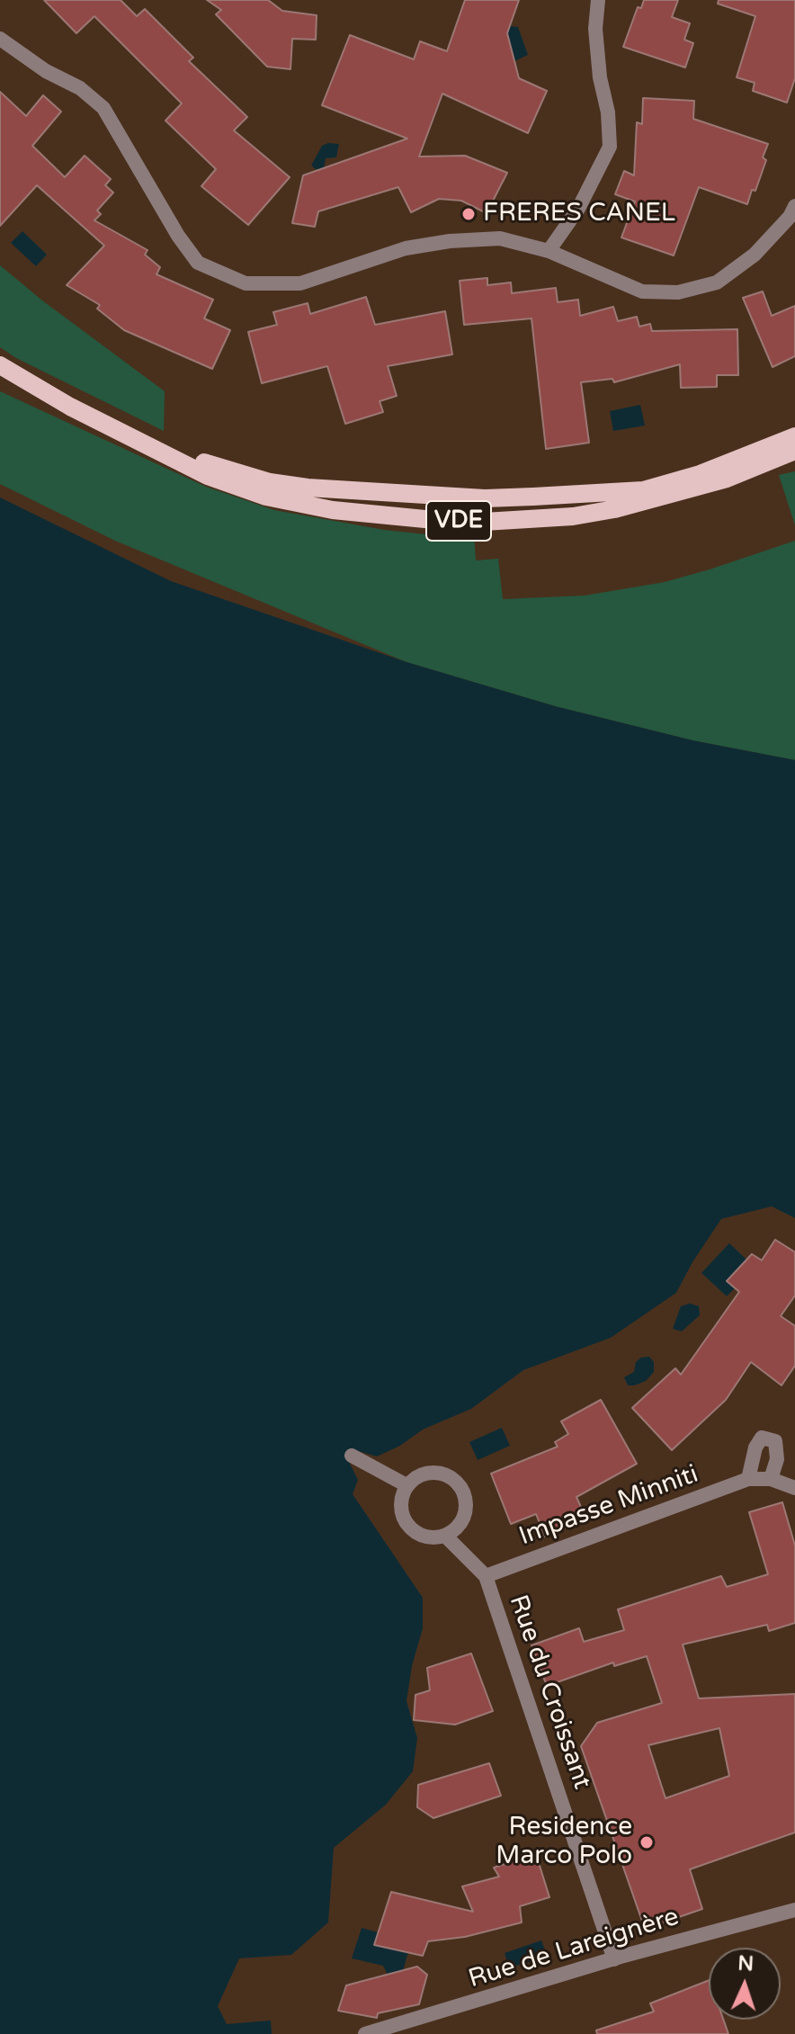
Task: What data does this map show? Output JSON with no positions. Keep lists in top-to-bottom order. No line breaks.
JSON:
{"streets":{"main road":["VDE"],"street":["Impasse Minniti","Rue du Croissant","Rue de Lareignère"]},"crossings":[["Impasse Minniti","Rue du Croissant"],["Rue du Croissant","Rue de Lareignère"]],"places":["FRERES CANEL","Residence Marco Polo"],"north":"top"}
